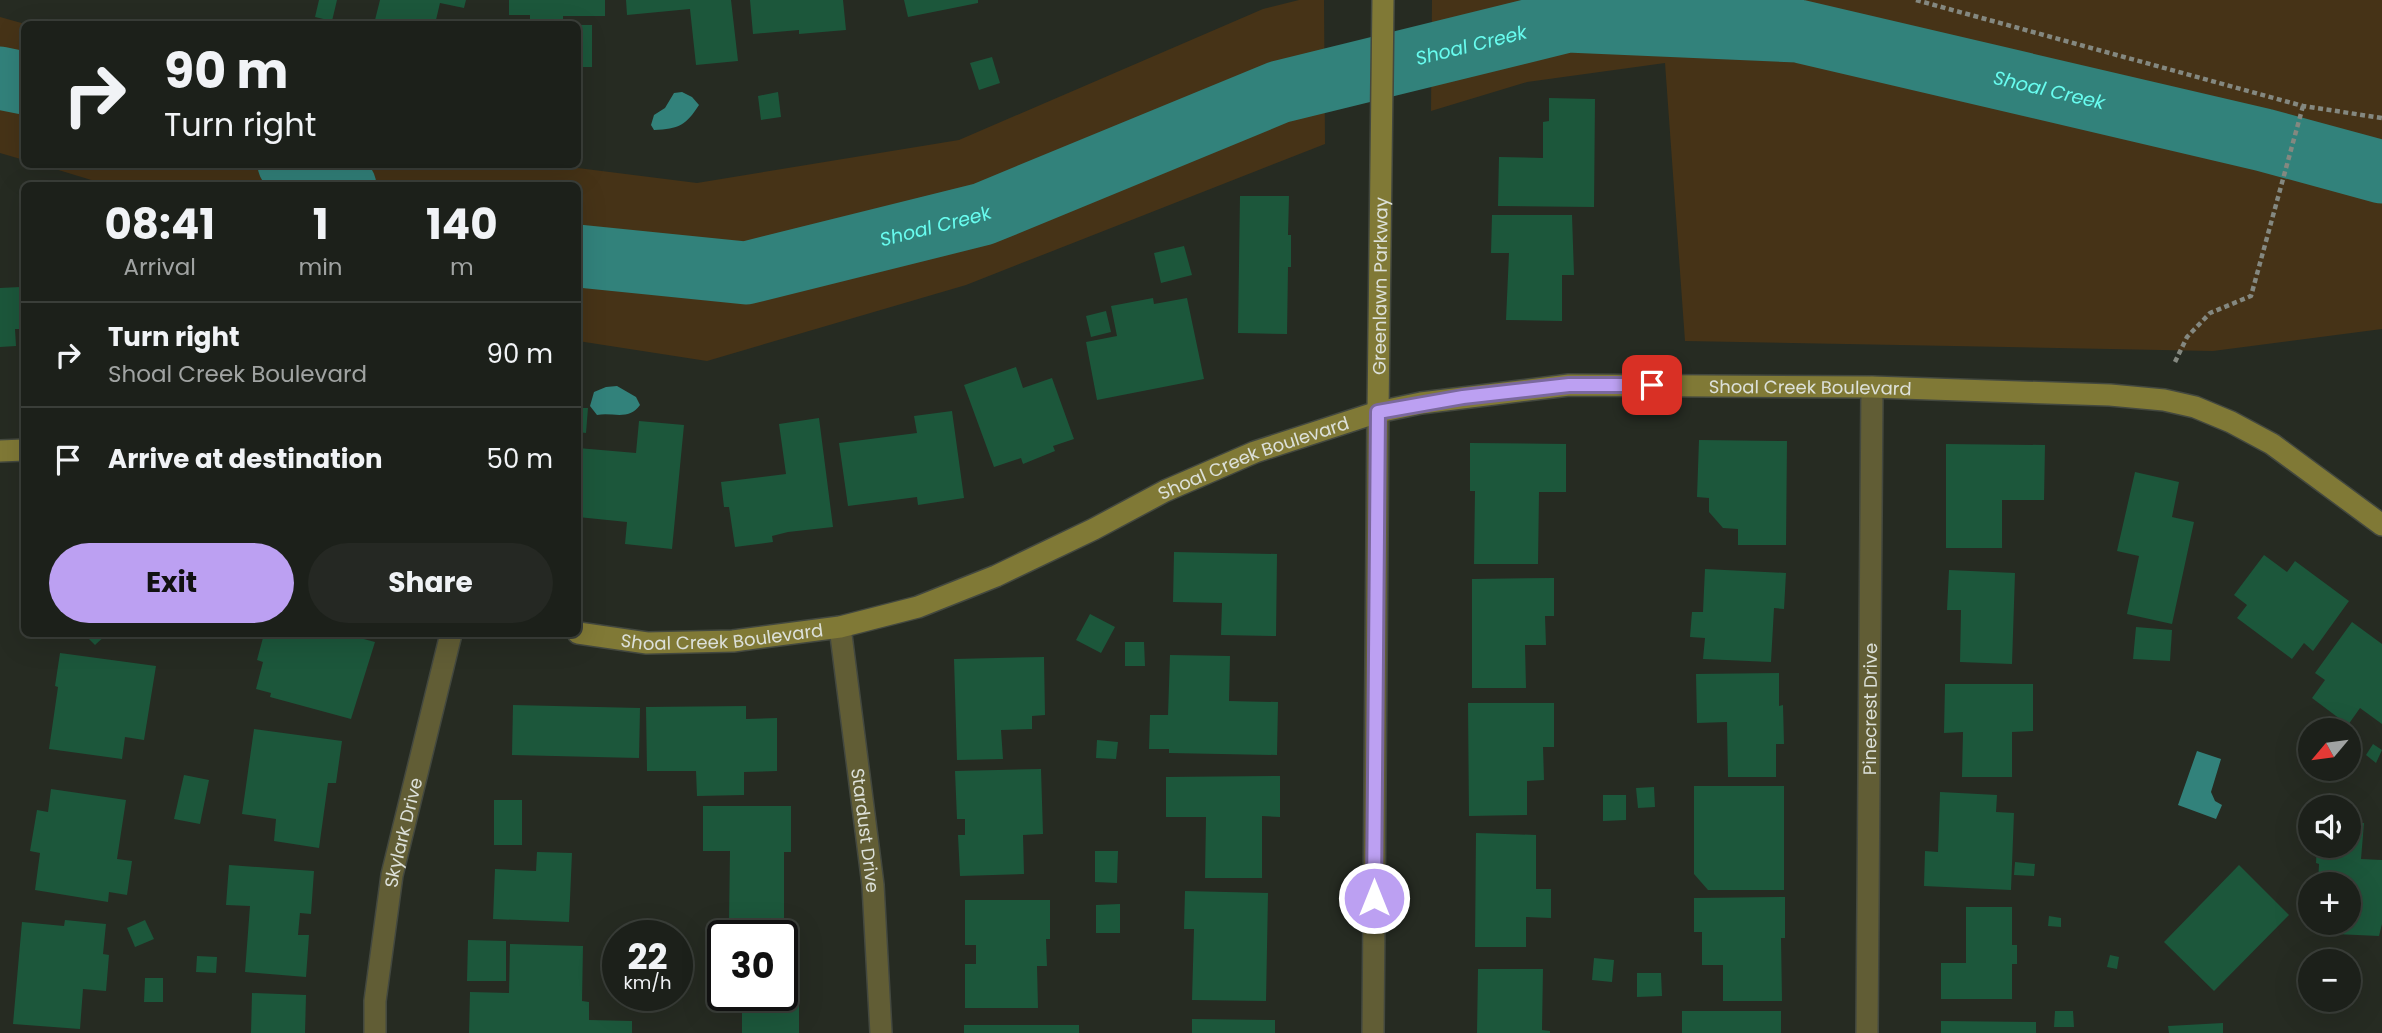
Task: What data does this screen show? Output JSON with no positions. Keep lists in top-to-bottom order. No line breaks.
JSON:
{"streets":{"street":["Greenlawn Parkway","Shoal Creek Boulevard","Pinecrest Drive","Stardust Drive","Skylark Drive"]},"crossings":[["Greenlawn Parkway","Shoal Creek Boulevard"],["Shoal Creek Boulevard","Pinecrest Drive"],["Shoal Creek Boulevard","Stardust Drive"]],"water":["Shoal Creek"],"north":"bottom left","page":{"turn":["90 m","Turn right"],"eta":["08:41","Arrival","1","min","140","m"],"list":[{"name":"Turn right","note":"Shoal Creek Boulevard","value":"90 m"},{"name":"Arrive at destination","value":"50 m"}],"buttons":["Exit","Share"],"map_buttons":["+","−"],"speed":"22 km/h","limit":"30"}}
